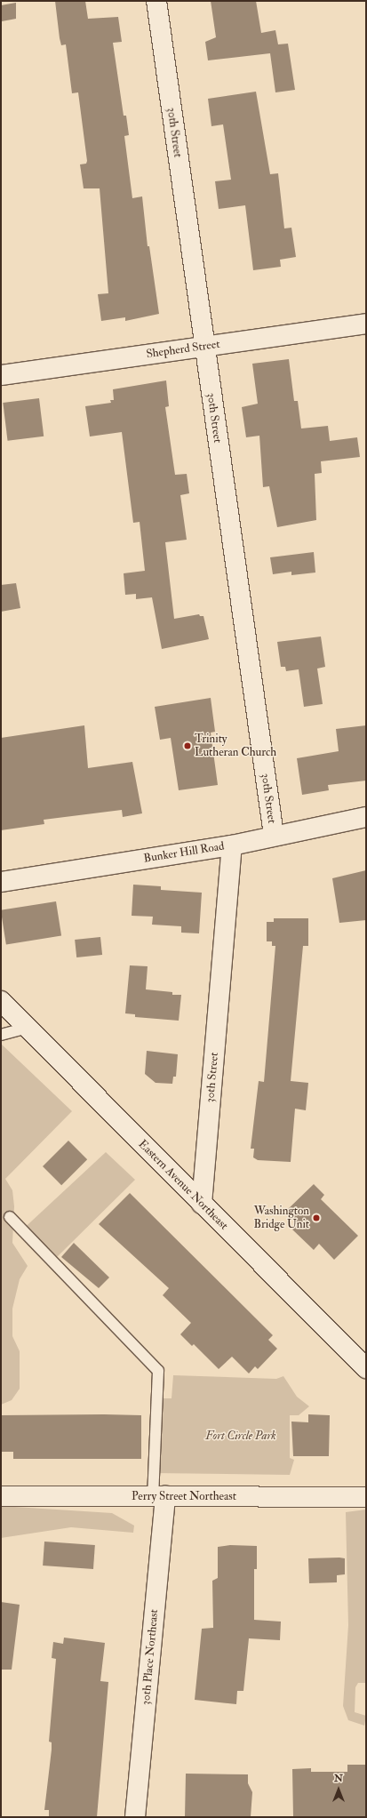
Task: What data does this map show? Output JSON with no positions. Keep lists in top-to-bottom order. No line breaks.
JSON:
{"streets":{"street":["30th Street","Shepherd Street","Bunker Hill Road","Eastern Avenue Northeast","Perry Street Northeast","30th Place Northeast"]},"crossings":[["30th Street","Shepherd Street"],["30th Street","Bunker Hill Road"],["30th Street","Eastern Avenue Northeast"],["Perry Street Northeast","30th Place Northeast"]],"parks":["Fort Circle Park"],"places":["Trinity Lutheran Church","Washington Bridge Unit"],"north":"top"}
